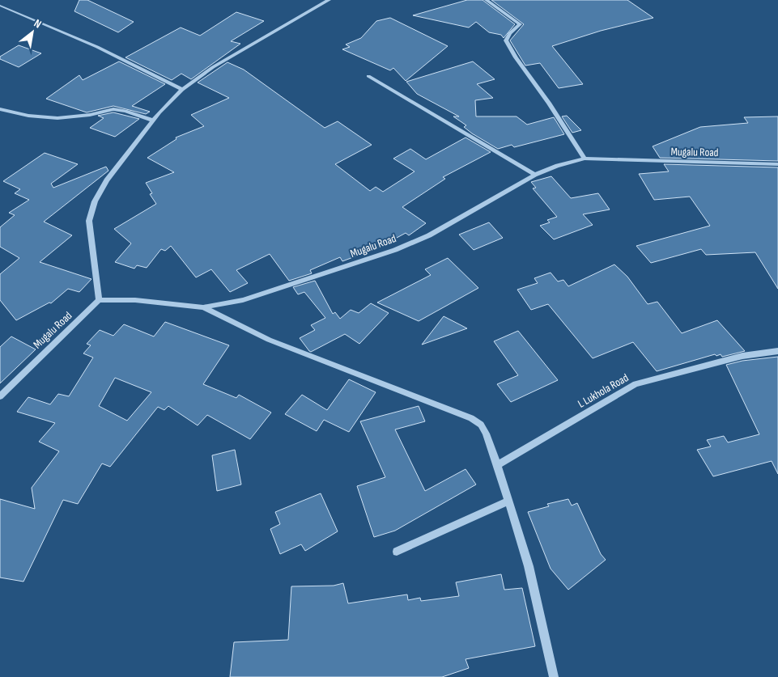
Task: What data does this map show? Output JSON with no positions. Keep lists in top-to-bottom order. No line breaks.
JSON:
{"streets":{"street":["Mugalu Road","L Lukhola Road"]},"north":"top right"}
